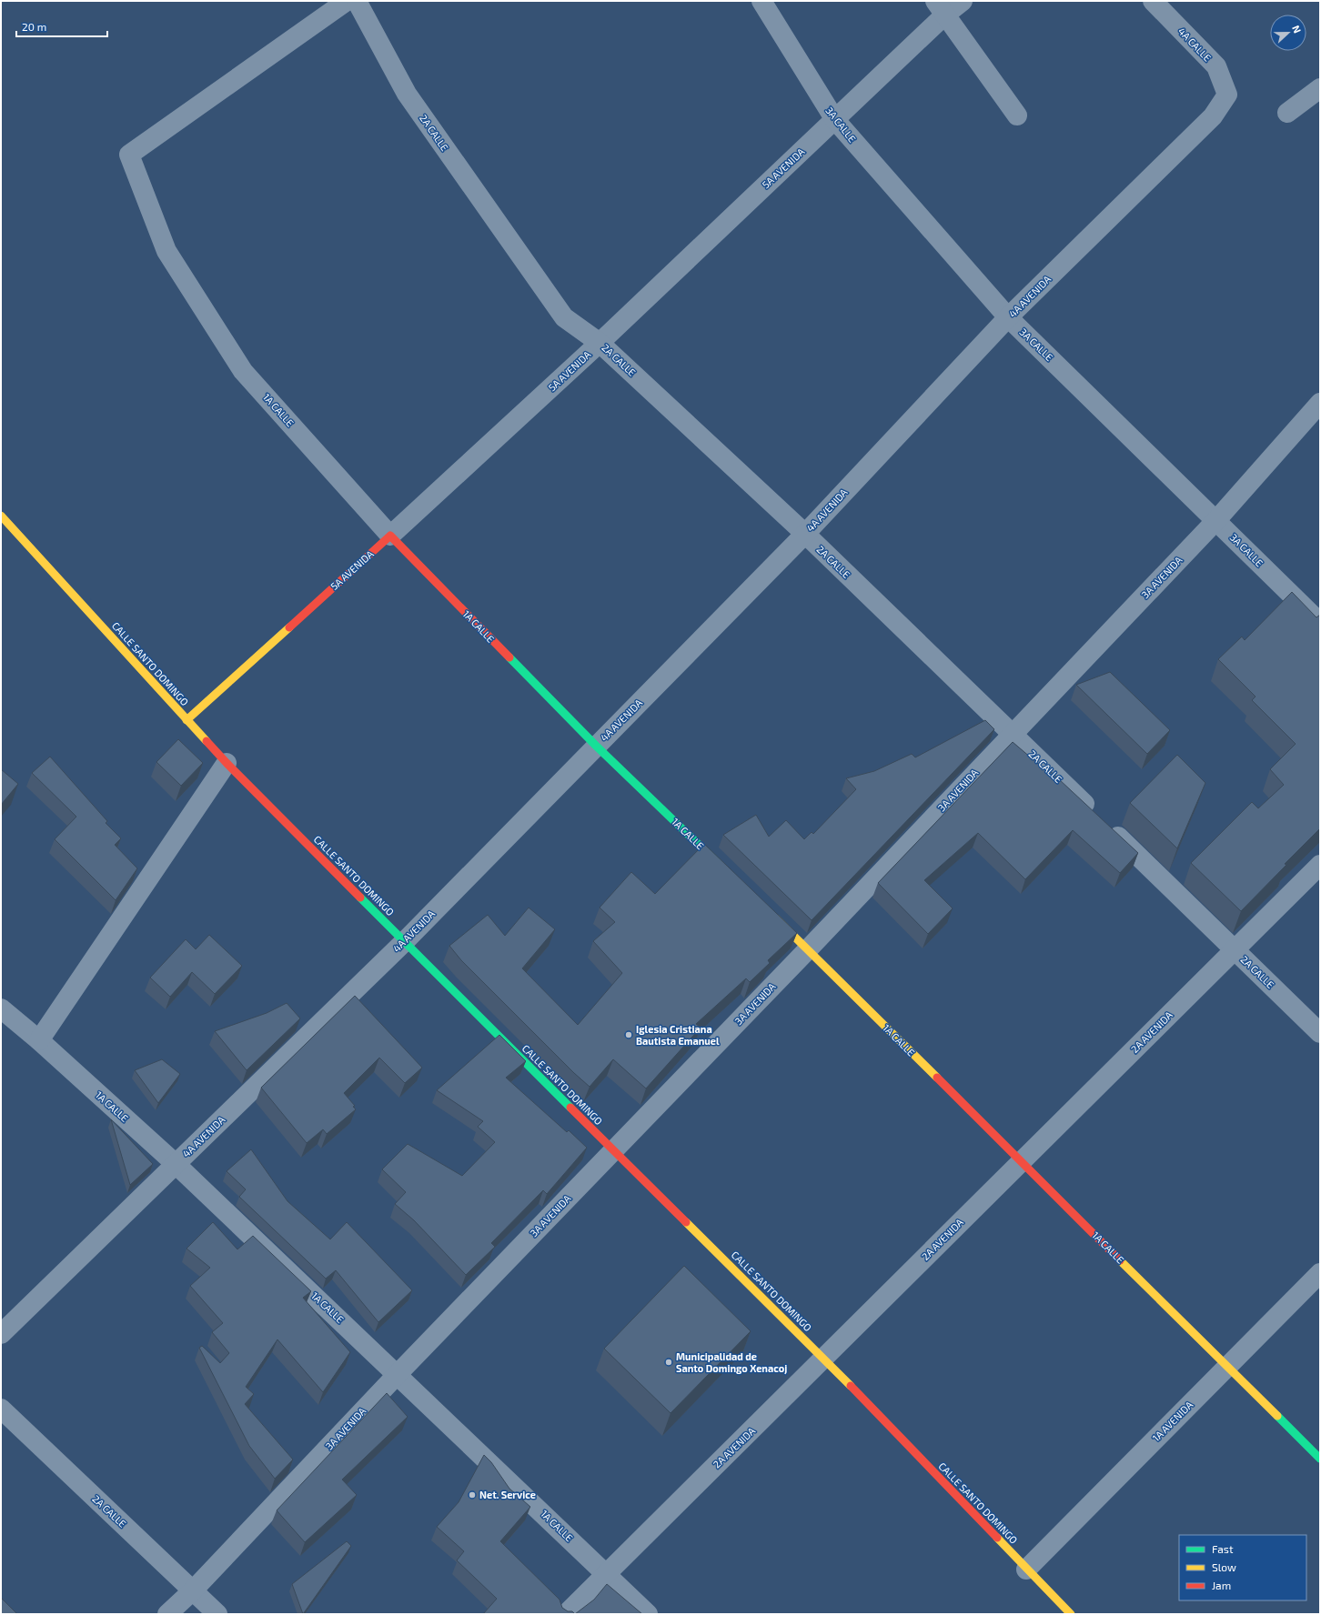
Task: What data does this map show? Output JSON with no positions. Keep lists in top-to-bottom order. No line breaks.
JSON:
{"streets":{"main road":["5A AVENIDA","1A CALLE","CALLE SANTO DOMINGO"],"street":["4A CALLE","3A CALLE","2A CALLE","4A AVENIDA","3A AVENIDA","2A AVENIDA","1A AVENIDA"]},"crossings":[["4A CALLE","4A AVENIDA"],["3A CALLE","5A AVENIDA"],["3A CALLE","4A AVENIDA"],["3A CALLE","3A AVENIDA"],["2A CALLE","5A AVENIDA"],["2A CALLE","4A AVENIDA"],["2A CALLE","3A AVENIDA"],["2A CALLE","2A AVENIDA"],["5A AVENIDA","1A CALLE"],["5A AVENIDA","CALLE SANTO DOMINGO"],["4A AVENIDA","1A CALLE"],["4A AVENIDA","CALLE SANTO DOMINGO"],["1A CALLE","3A AVENIDA"],["1A CALLE","2A AVENIDA"],["1A CALLE","1A AVENIDA"],["3A AVENIDA","CALLE SANTO DOMINGO"],["CALLE SANTO DOMINGO","2A AVENIDA"],["CALLE SANTO DOMINGO","1A AVENIDA"]],"places":["Iglesia Cristiana Bautista Emanuel","Municipalidad de Santo Domingo Xenacoj","Net. Service"],"legend":["Fast","Slow","Jam"],"scale_bar":"20 m","north":"right"}
